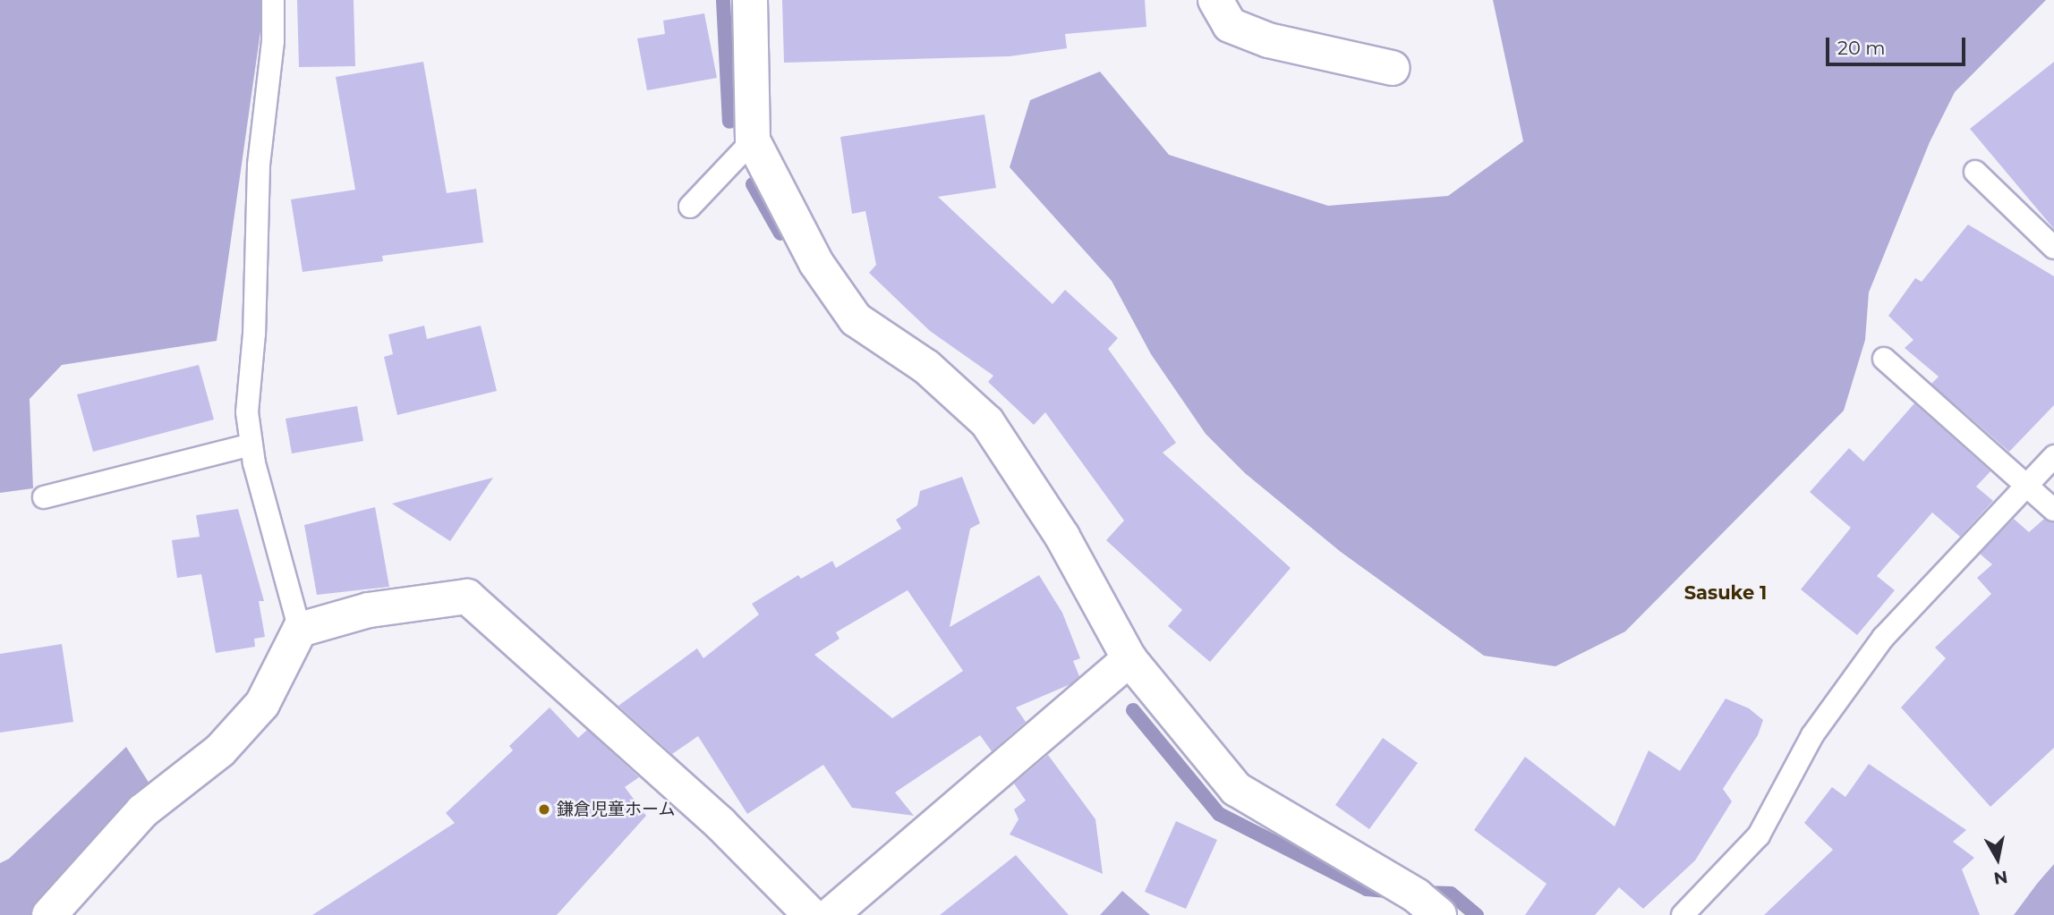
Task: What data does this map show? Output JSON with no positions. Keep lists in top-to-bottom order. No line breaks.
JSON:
{"districts":["Sasuke 1"],"places":["鎌倉児童ホーム"],"scale_bar":"20 m","north":"bottom"}
